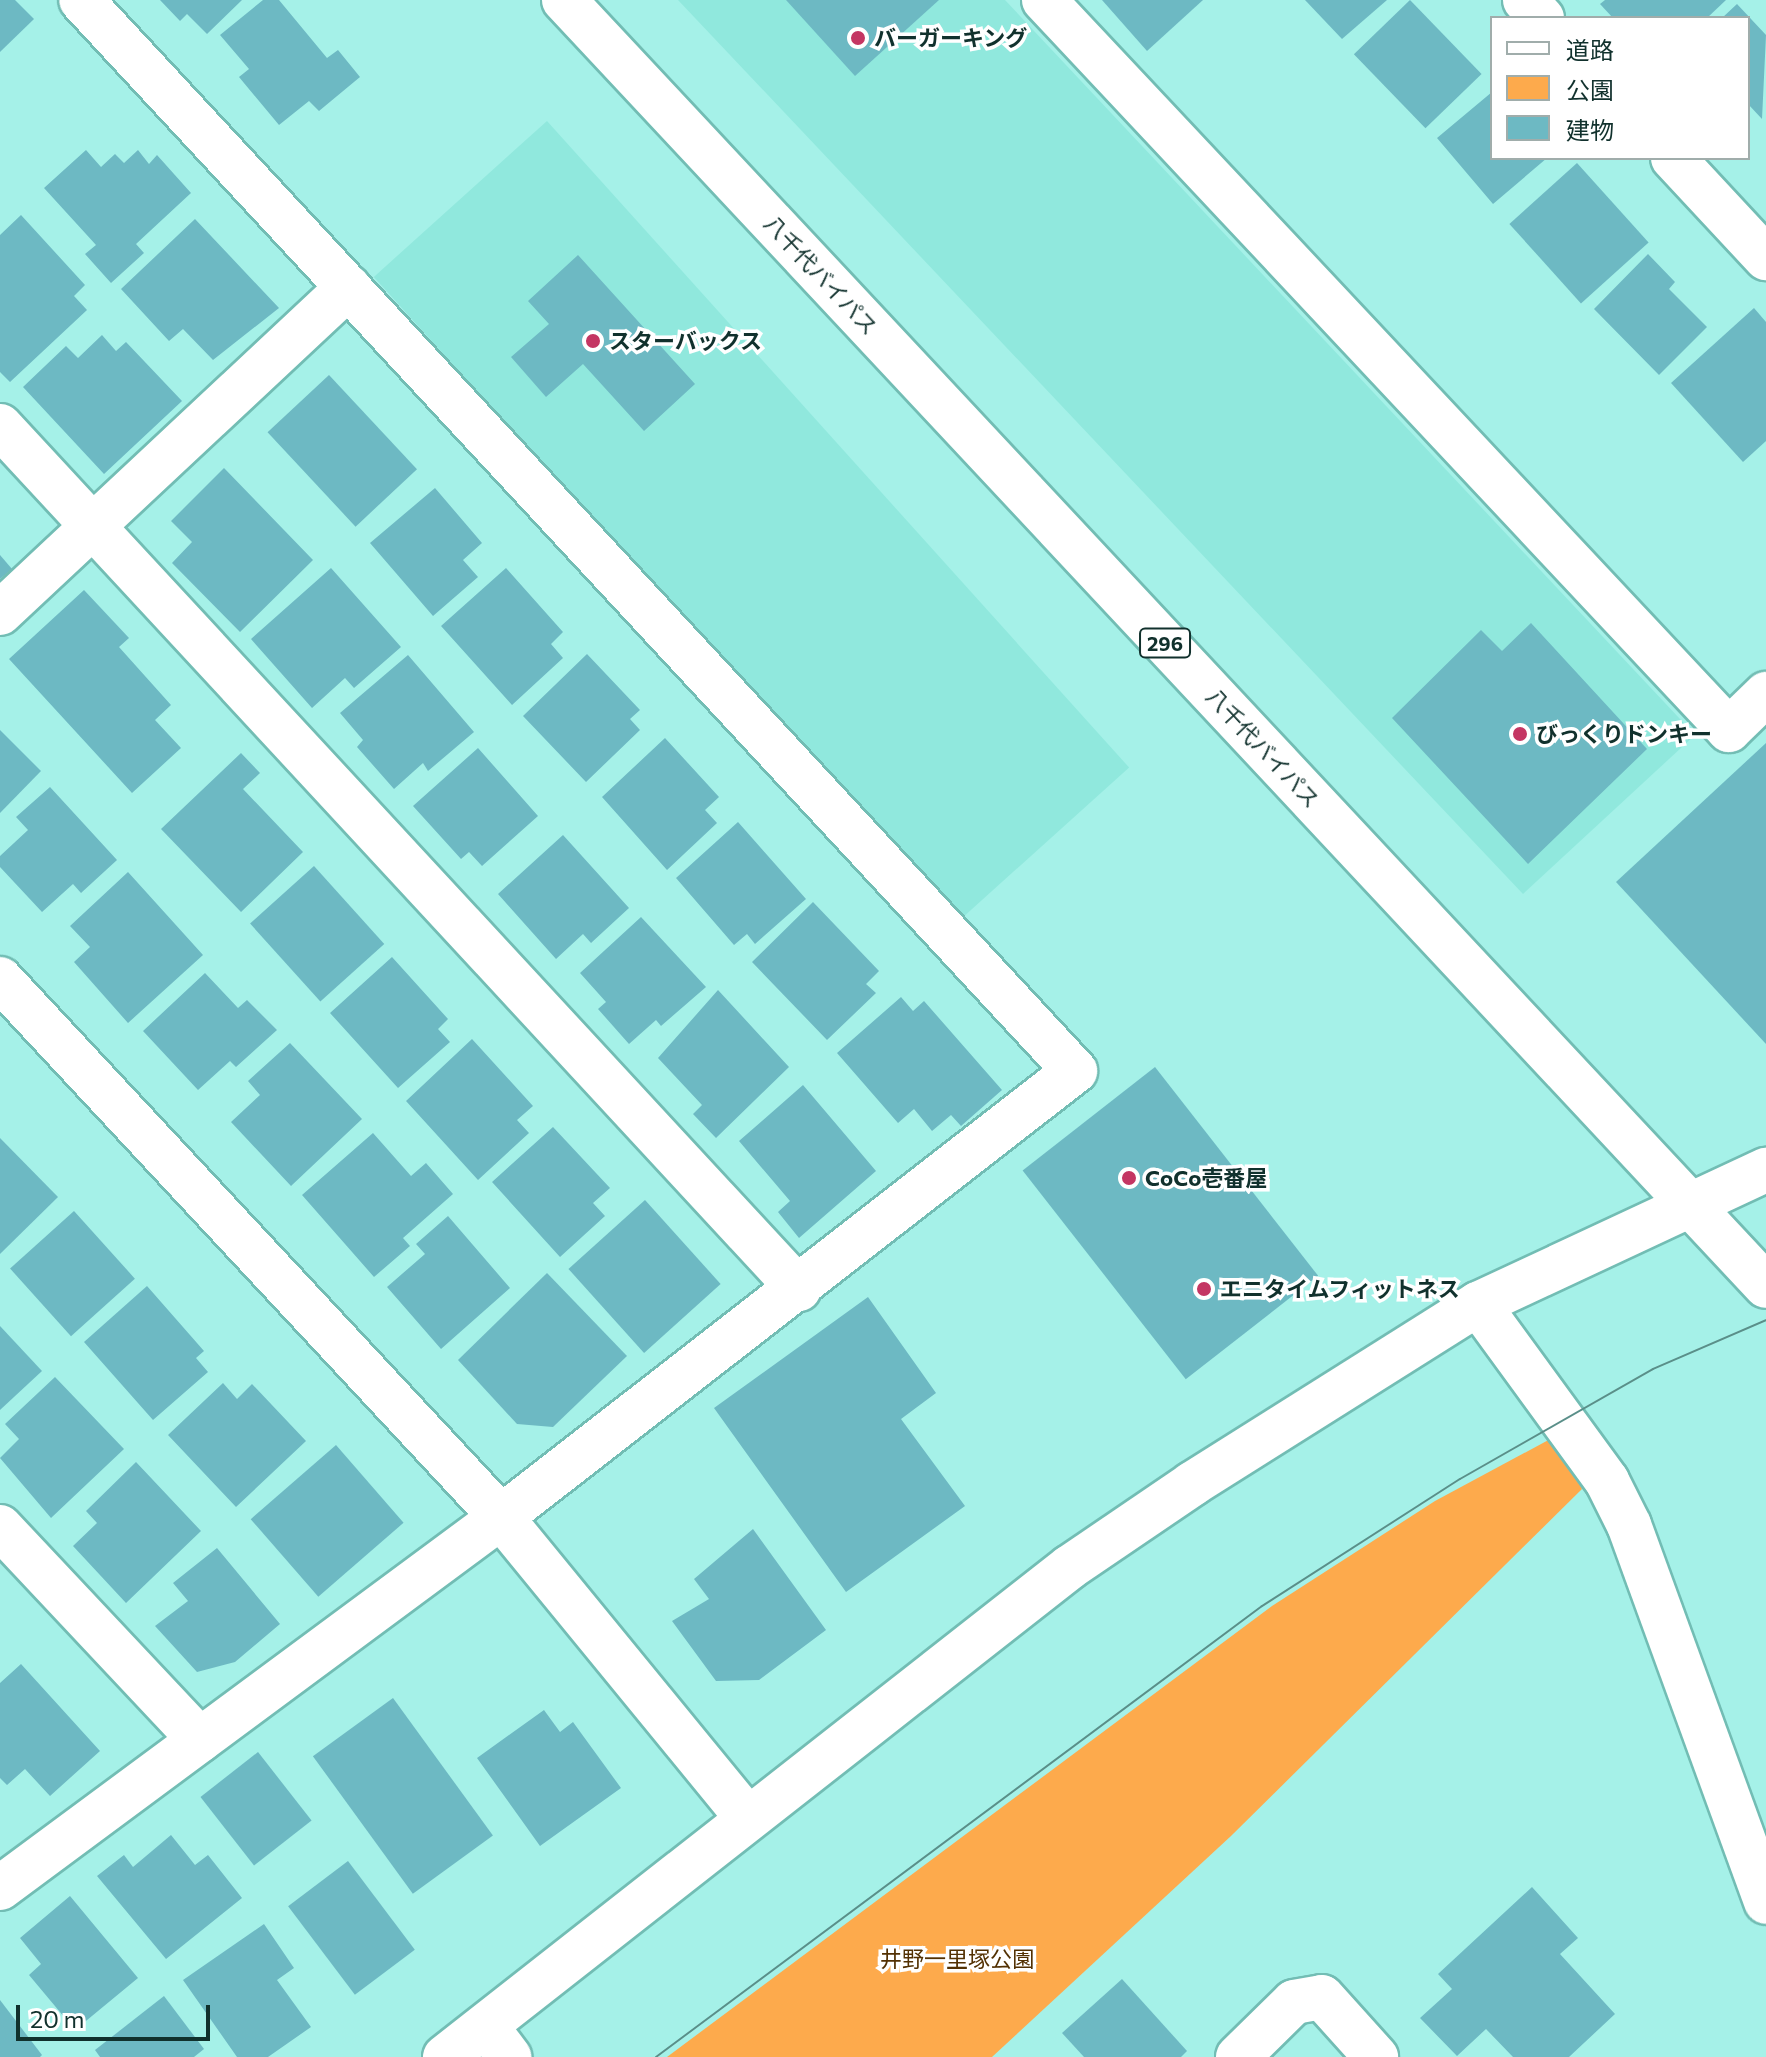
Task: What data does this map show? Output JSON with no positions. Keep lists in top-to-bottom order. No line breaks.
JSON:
{"streets":{"main road":["八千代バイパス","296"]},"parks":["井野一里塚公園"],"places":["バーガーキング","スターバックス","びっくりドンキー","CoCo壱番屋","エニタイムフィットネス"],"legend":["道路","公園","建物"],"scale_bar":"20 m"}
